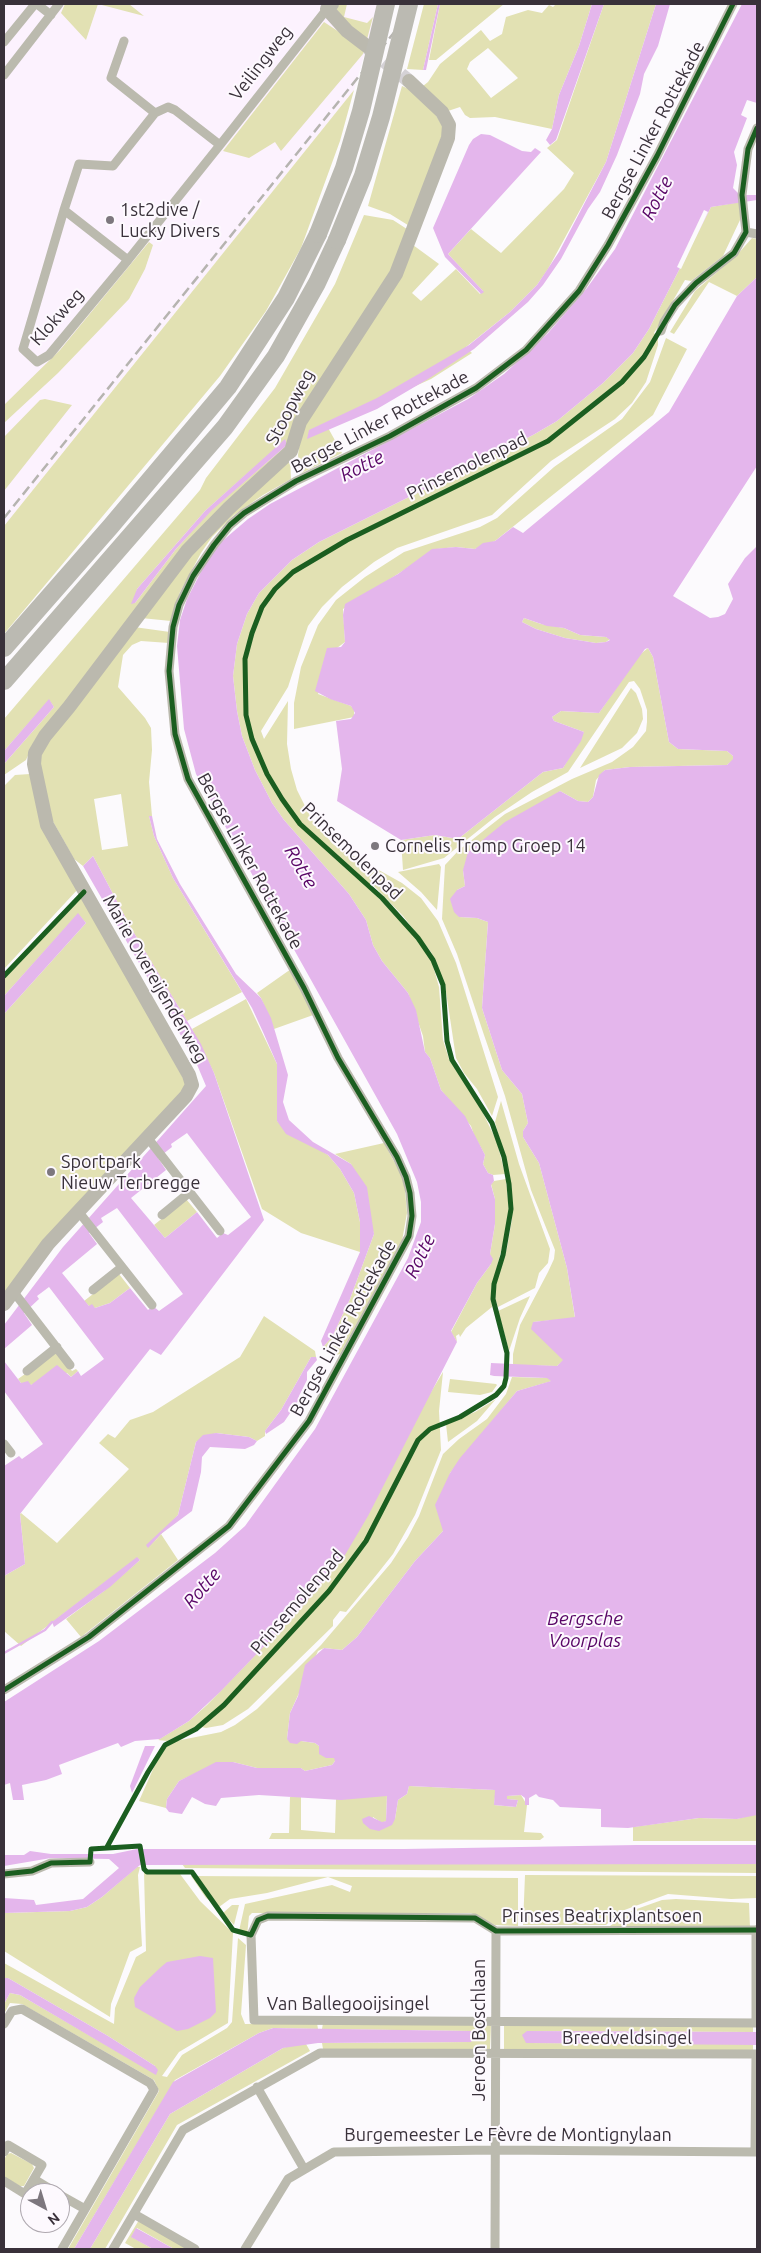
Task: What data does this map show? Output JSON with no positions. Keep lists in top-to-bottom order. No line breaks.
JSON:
{"streets":{"street":["Veilingweg","Bergse Linker Rottekade","Klokweg","Stoopweg","Marie Overeijenderweg","Prinses Beatrixplantsoen","Van Ballegooijsingel","Jeroen Boschlaan","Breedveldsingel","Burgemeester Le Fèvre de Montignylaan"],"cycle path":["Prinsemolenpad"]},"crossings":[["Veilingweg","Klokweg"],["Stoopweg","Marie Overeijenderweg"],["Prinses Beatrixplantsoen","Van Ballegooijsingel"],["Prinses Beatrixplantsoen","Jeroen Boschlaan"],["Van Ballegooijsingel","Jeroen Boschlaan"],["Van Ballegooijsingel","Breedveldsingel"],["Jeroen Boschlaan","Breedveldsingel"],["Jeroen Boschlaan","Burgemeester Le Fèvre de Montignylaan"]],"water":["Rotte","Bergsche Voorplas"],"places":["1st2dive / Lucky Divers","Cornelis Tromp Groep 14","Sportpark Nieuw Terbregge"],"north":"bottom right"}
